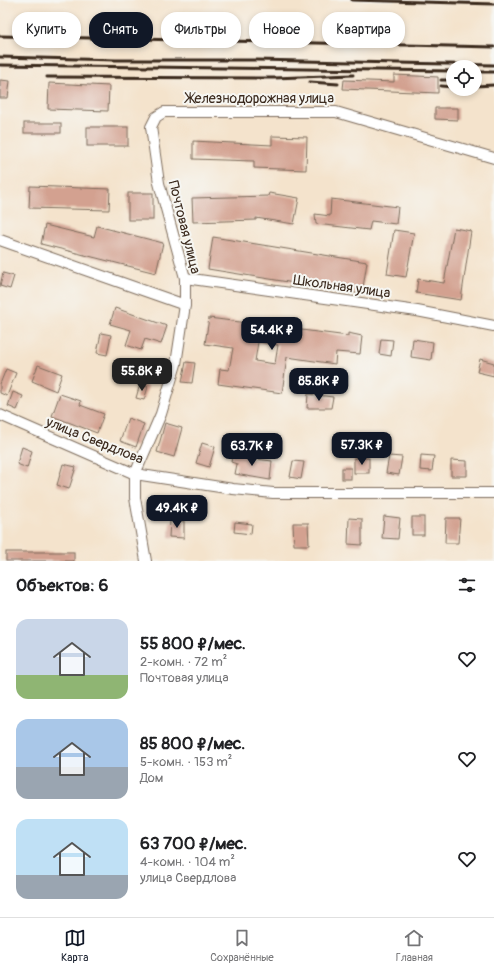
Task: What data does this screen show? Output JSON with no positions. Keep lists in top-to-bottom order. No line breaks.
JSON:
{"streets":{"street":["Железнодорожная улица","Почтовая улица","Школьная улица","улица Свердлова"]},"crossings":[["Железнодорожная улица","Почтовая улица"],["Почтовая улица","Школьная улица"],["Почтовая улица","улица Свердлова"]],"page":{"chip":["Купить","Снять","Фильтры","Новое","Квартира"],"price":["54.4K ₽","55.8K ₽","85.8K ₽","57.3K ₽","63.7K ₽","49.4K ₽"],"heading":"Объектов: 6","list":[{"name":"55 800 ₽/мес.","note":"2-комн. · 72 m² · Почтовая улица"},{"name":"85 800 ₽/мес.","note":"5-комн. · 153 m² · Дом"},{"name":"63 700 ₽/мес.","note":"4-комн. · 104 m² · улица Свердлова"}],"tabs":["Карта","Сохранённые","Главная"]}}
